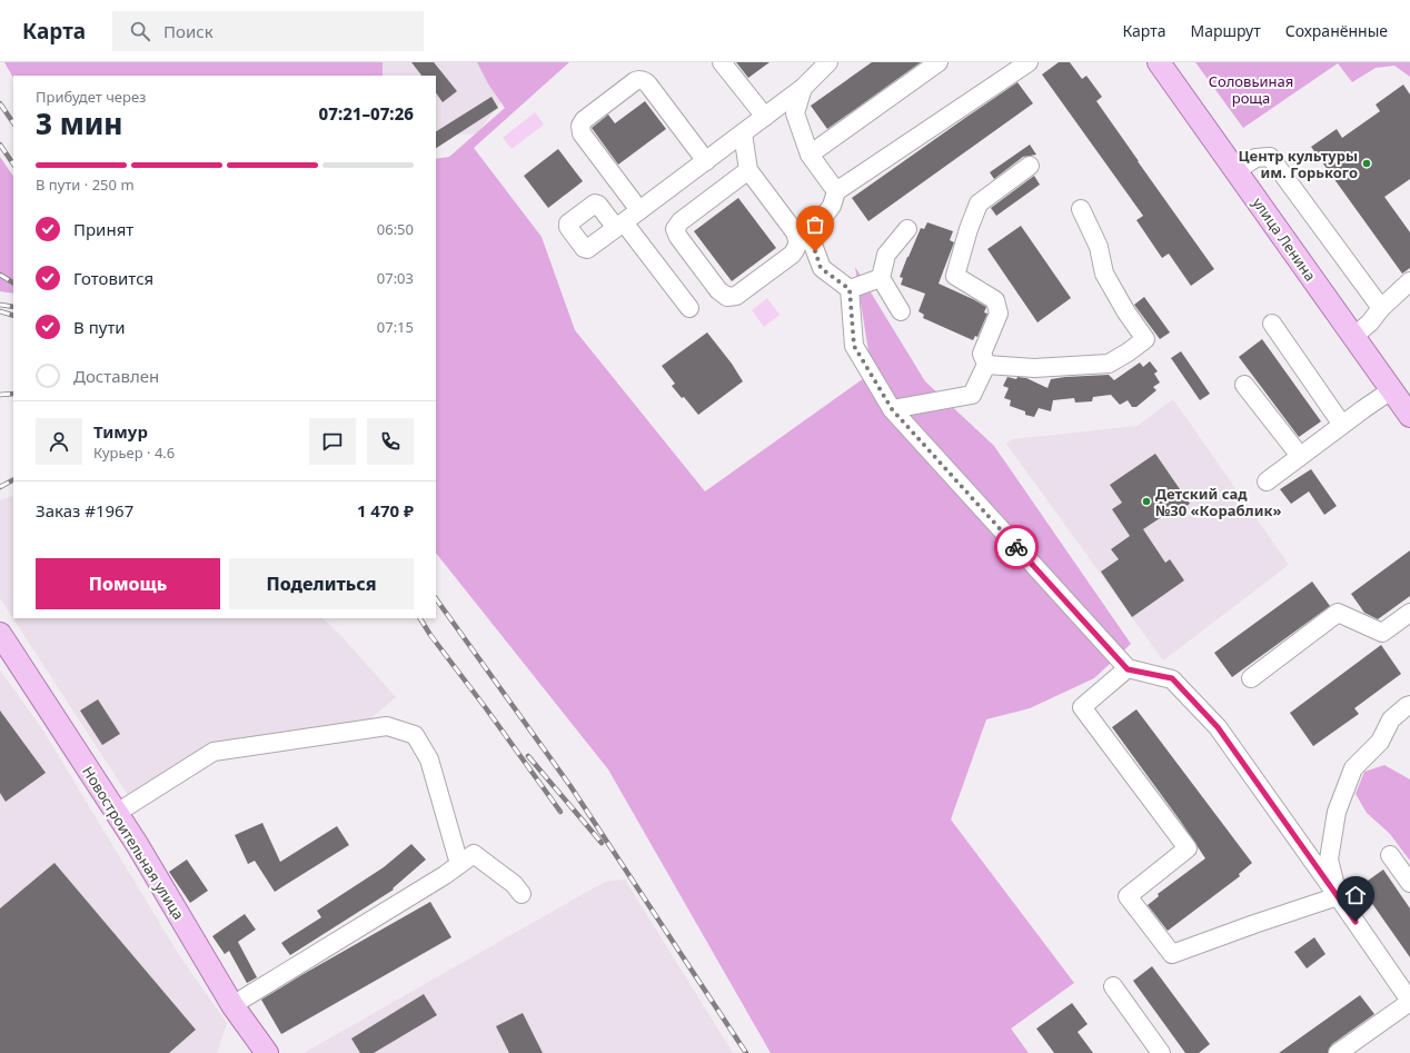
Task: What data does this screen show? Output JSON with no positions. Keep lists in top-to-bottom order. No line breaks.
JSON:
{"streets":{"main road":["улица Ленина","Новостроительная улица"]},"parks":["Соловьиная роща"],"places":["Центр культуры им. Горького","Детский сад №30 «Кораблик»"],"page":{"header":"Карта","search":"Поиск","nav":["Карта","Маршрут","Сохранённые"],"heading":["3 мин","Прибудет через","07:21–07:26"],"panel":["Тимур","Курьер · 4.6","Заказ #1967","1 470 ₽"],"bar":"В пути · 250 m","list":[["Принят","06:50"],["Готовится","07:03"],["В пути","07:15"],"Доставлен"],"buttons":["Помощь","Поделиться"]}}
